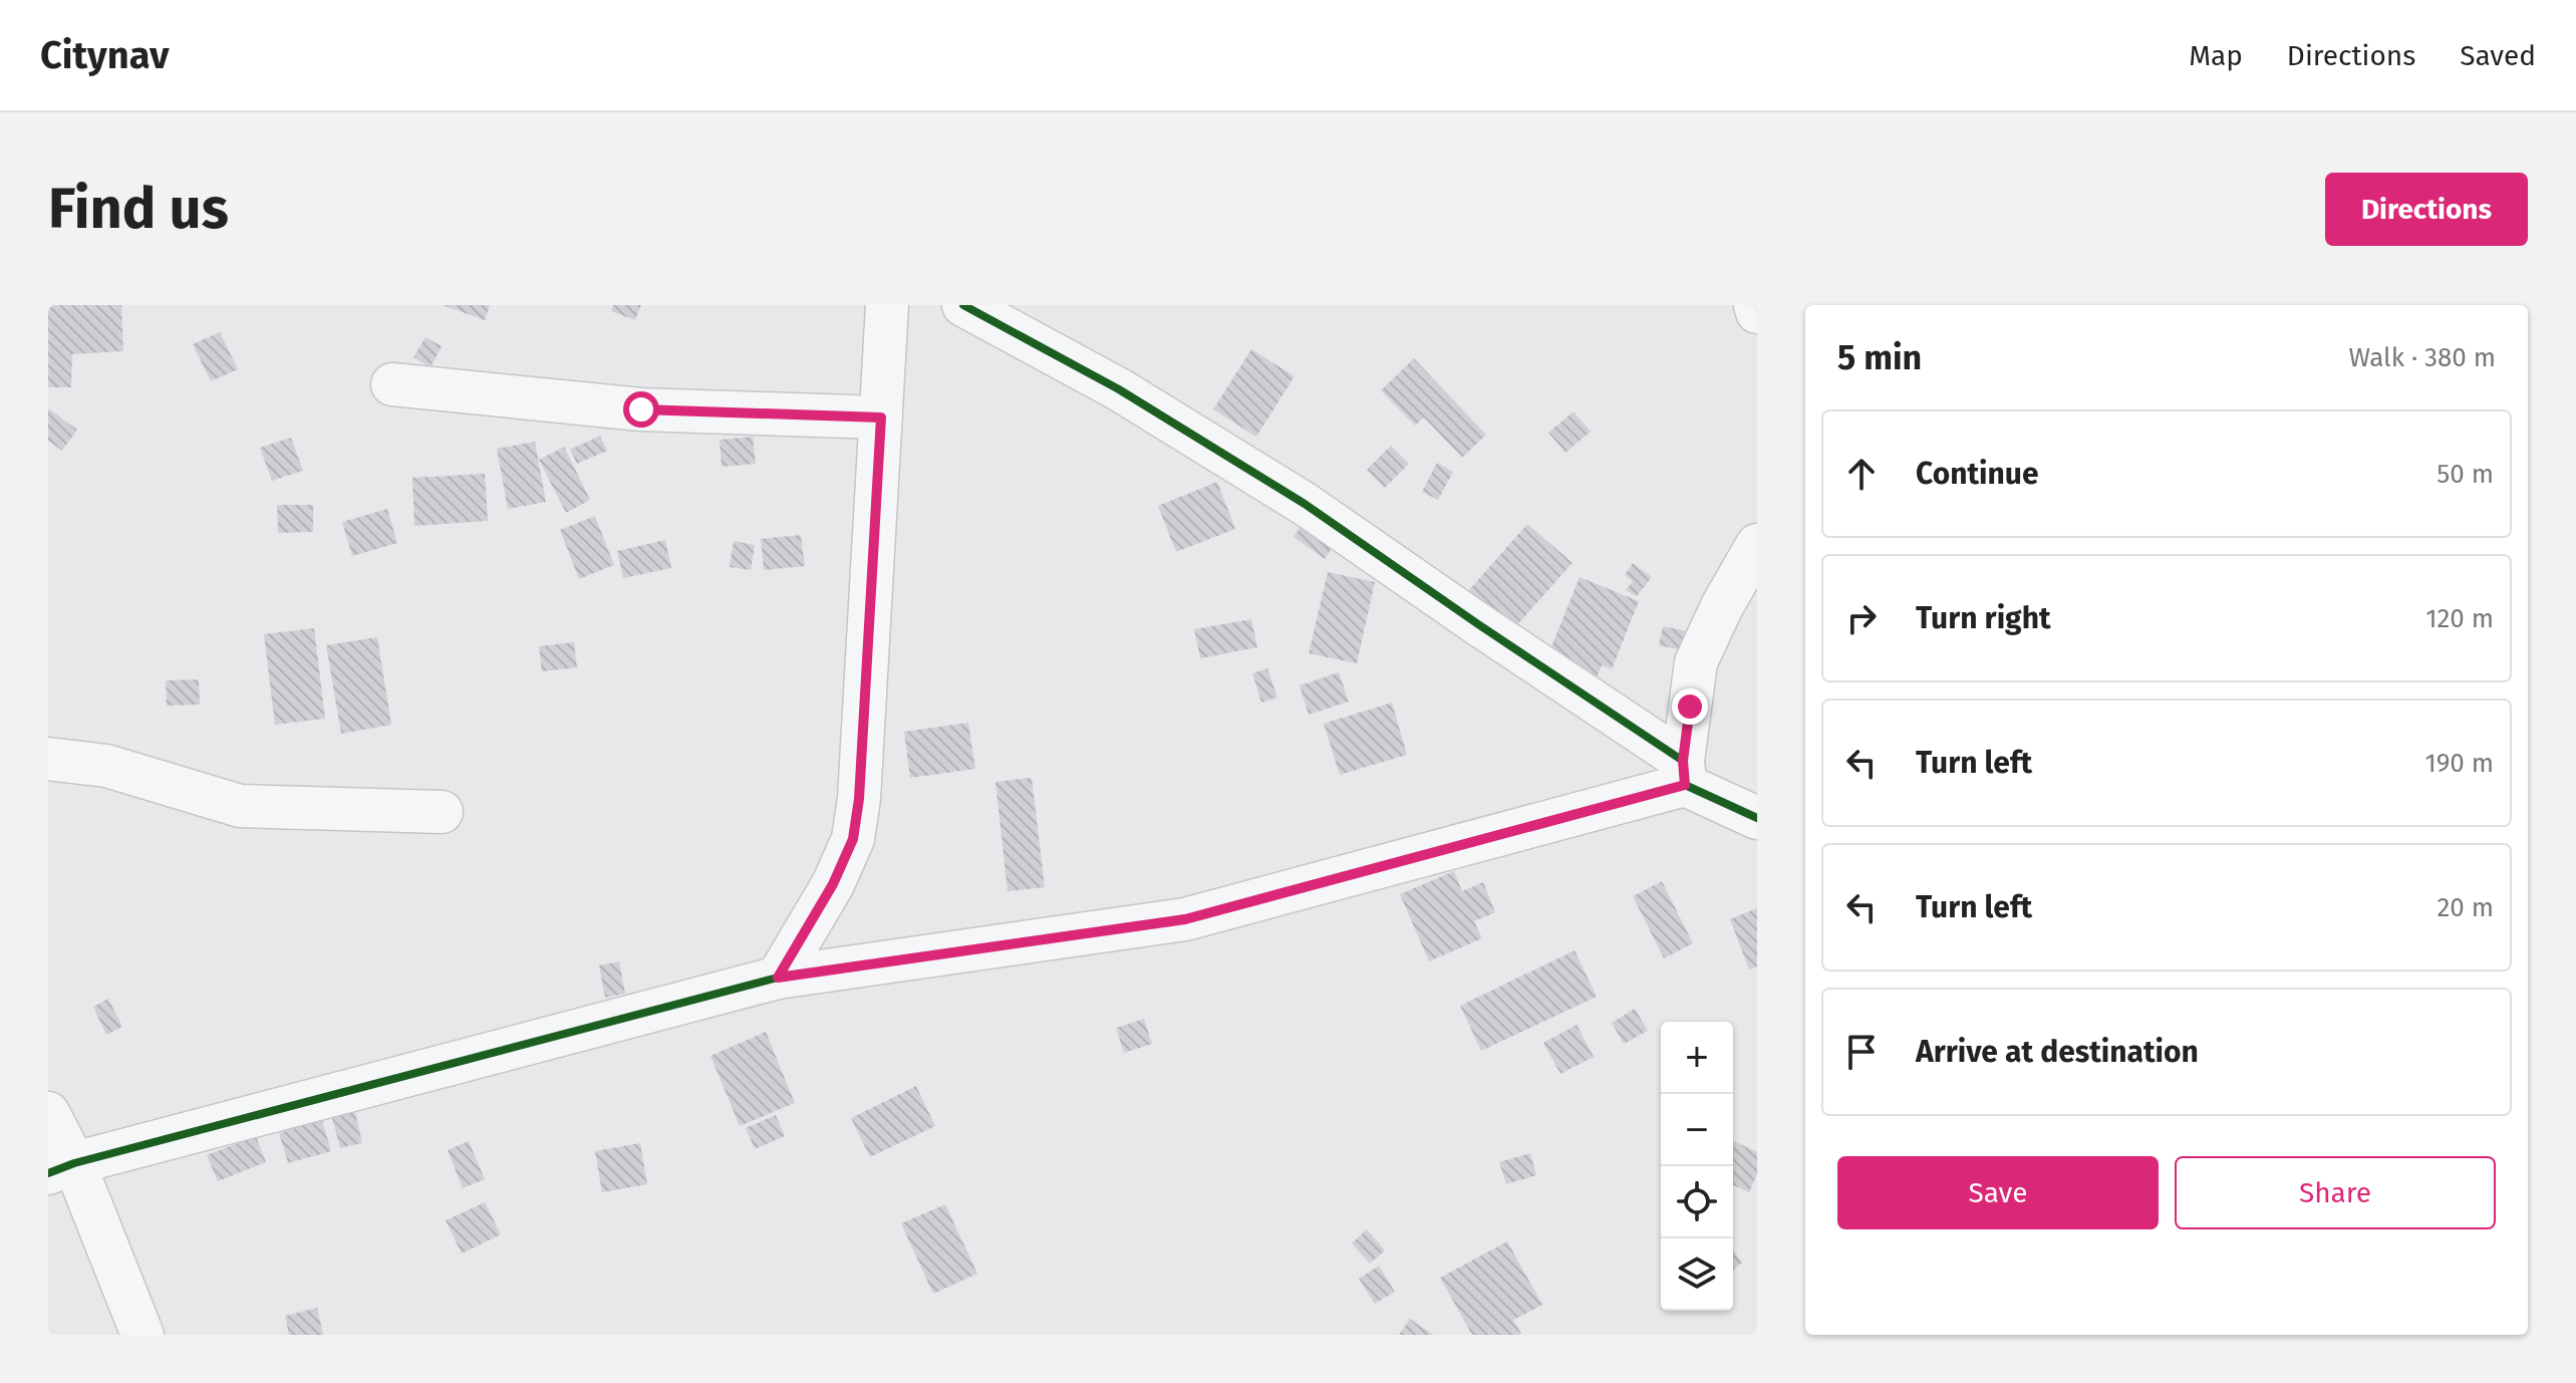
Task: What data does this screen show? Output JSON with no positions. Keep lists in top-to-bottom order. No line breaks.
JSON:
{"page":{"header":"Citynav","nav":["Map","Directions","Saved"],"buttons":["Directions",["Save","Share"]],"title":"Find us","heading":["5 min","Walk · 380 m"],"list":[["Continue","50 m"],["Turn right","120 m"],["Turn left","190 m"],["Turn left","20 m"],"Arrive at destination"],"map_buttons":["+","−"]}}
